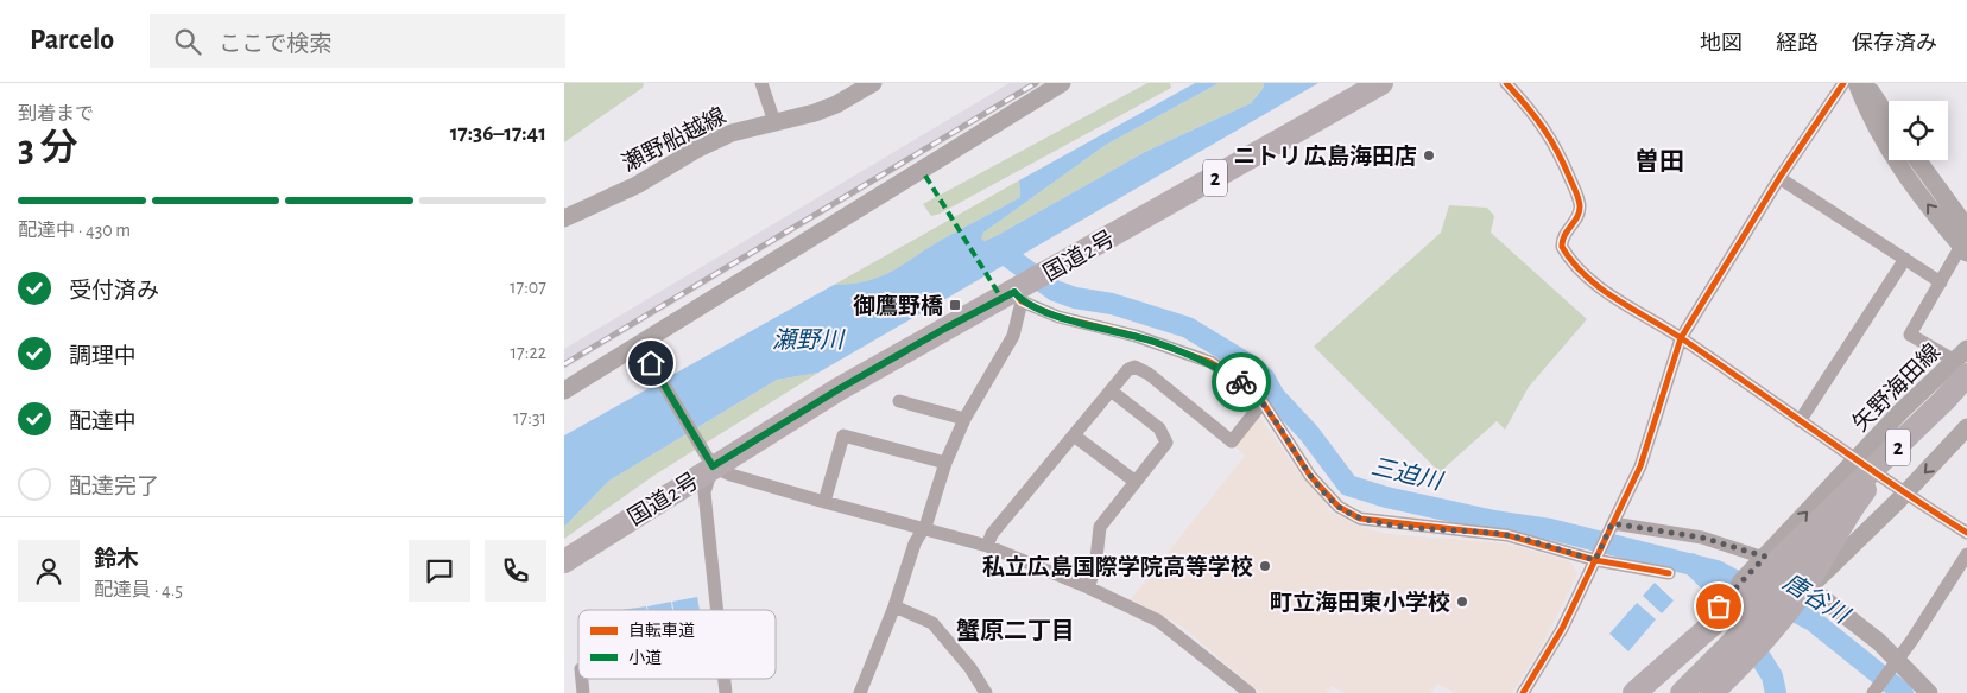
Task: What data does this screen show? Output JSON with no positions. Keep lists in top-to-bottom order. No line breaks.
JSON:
{"streets":{"highway":["2","国道2号"],"main road":["瀬野船越線","矢野海田線"]},"crossings":[["2","矢野海田線"]],"districts":["曽田","蟹原二丁目"],"water":["瀬野川","三迫川","唐谷川"],"places":{"other":["ニトリ 広島海田店","私立広島国際学院高等学校","町立海田東小学校"],"transit":["御鷹野橋"]},"legend":["自転車道","小道"],"page":{"header":"Parcelo","search":"ここで検索","nav":["地図","経路","保存済み"],"heading":["3 分","到着まで","17:36–17:41"],"panel":["鈴木","配達員 · 4.5"],"bar":"配達中 · 430 m","list":[["受付済み","17:07"],["調理中","17:22"],["配達中","17:31"],"配達完了"]}}
